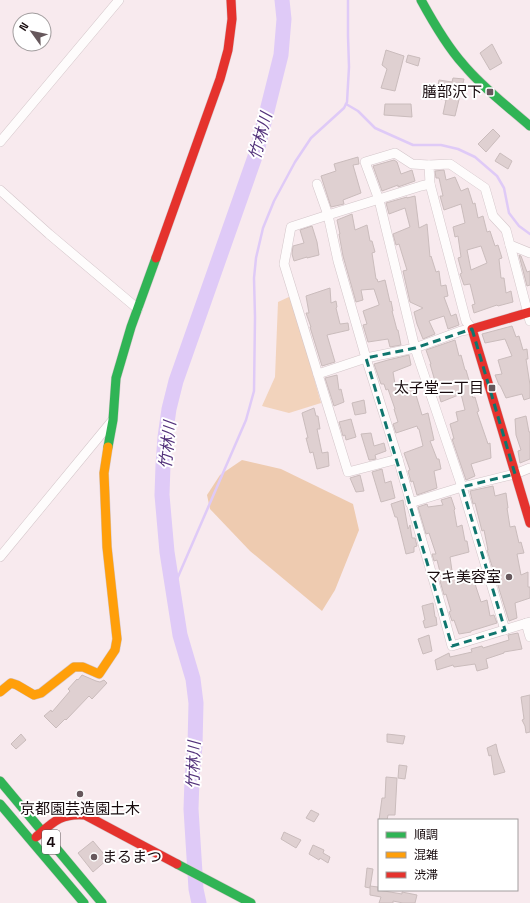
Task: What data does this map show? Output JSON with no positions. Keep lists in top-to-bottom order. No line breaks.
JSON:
{"streets":{"main road":["4"]},"water":["竹林川"],"places":{"transit":["膳部沢下","太子堂二丁目"],"other":["マキ美容室","京都園芸造園土木","まるまつ"]},"legend":["順調","混雑","渋滞"],"north":"top left"}
